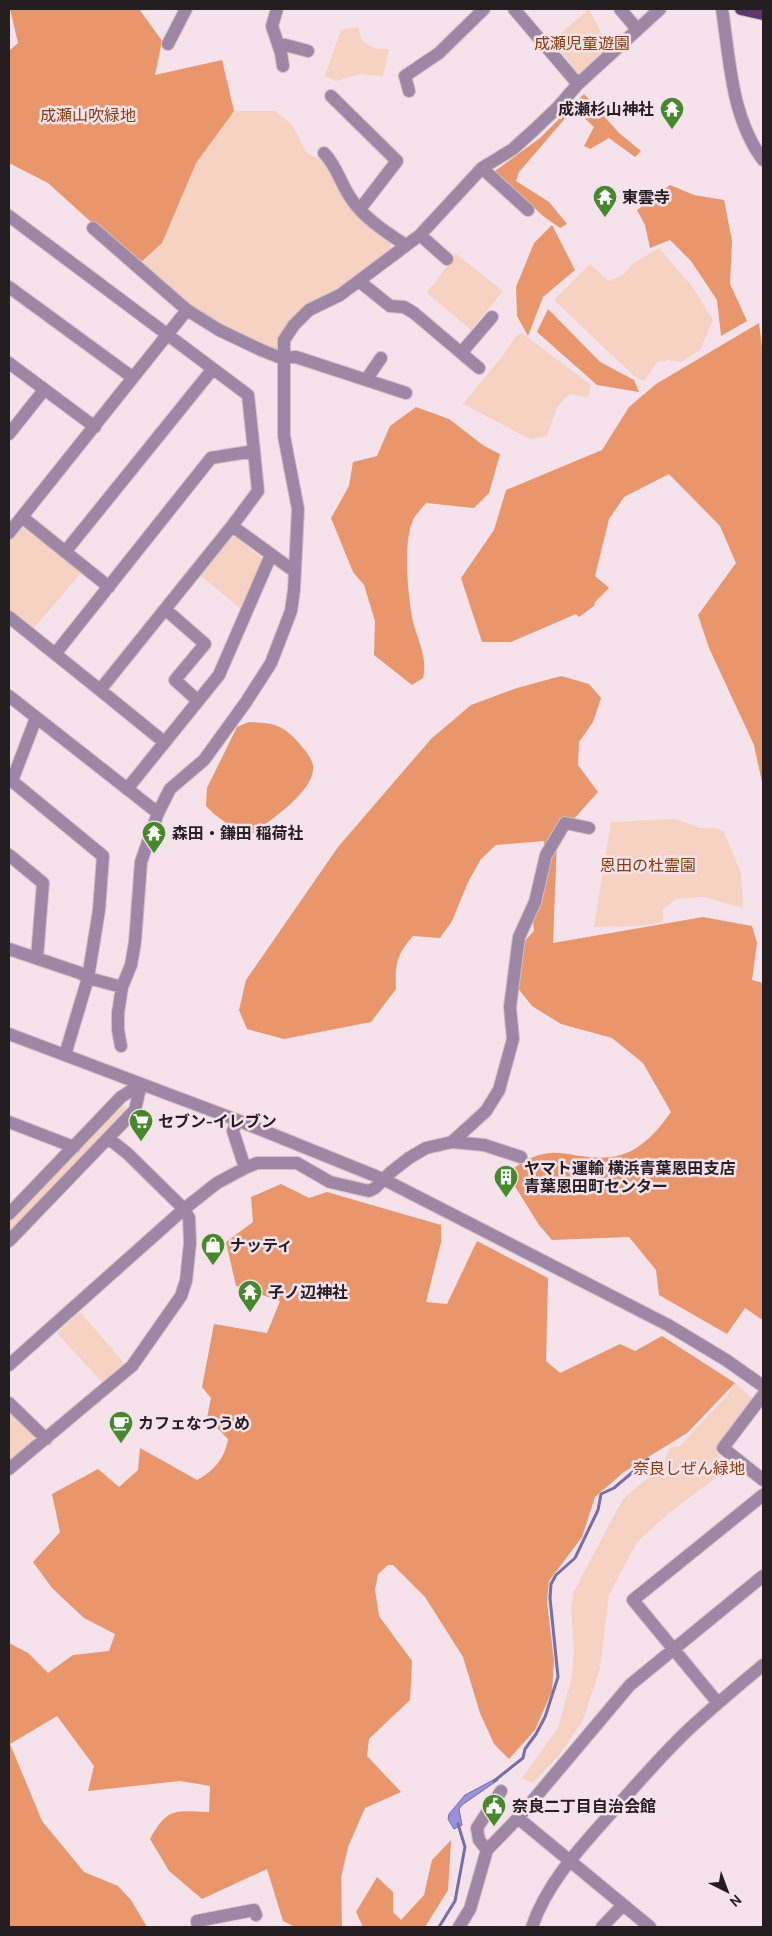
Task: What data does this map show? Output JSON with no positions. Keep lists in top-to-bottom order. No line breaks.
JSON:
{"parks":["成瀬児童遊園","成瀬山吹緑地","恩田の杜霊園","奈良しぜん緑地"],"places":{"temple":["成瀬杉山神社","東雲寺","森田・鎌田 稲荷社","子ノ辺神社"],"supermarket":["セブン-イレブン"],"building":["ヤマト運輸 横浜青葉恩田支店 青葉恩田町センター"],"shop":["ナッティ"],"cafe":["カフェなつうめ"],"public building":["奈良二丁目自治会館"]},"north":"bottom right"}
